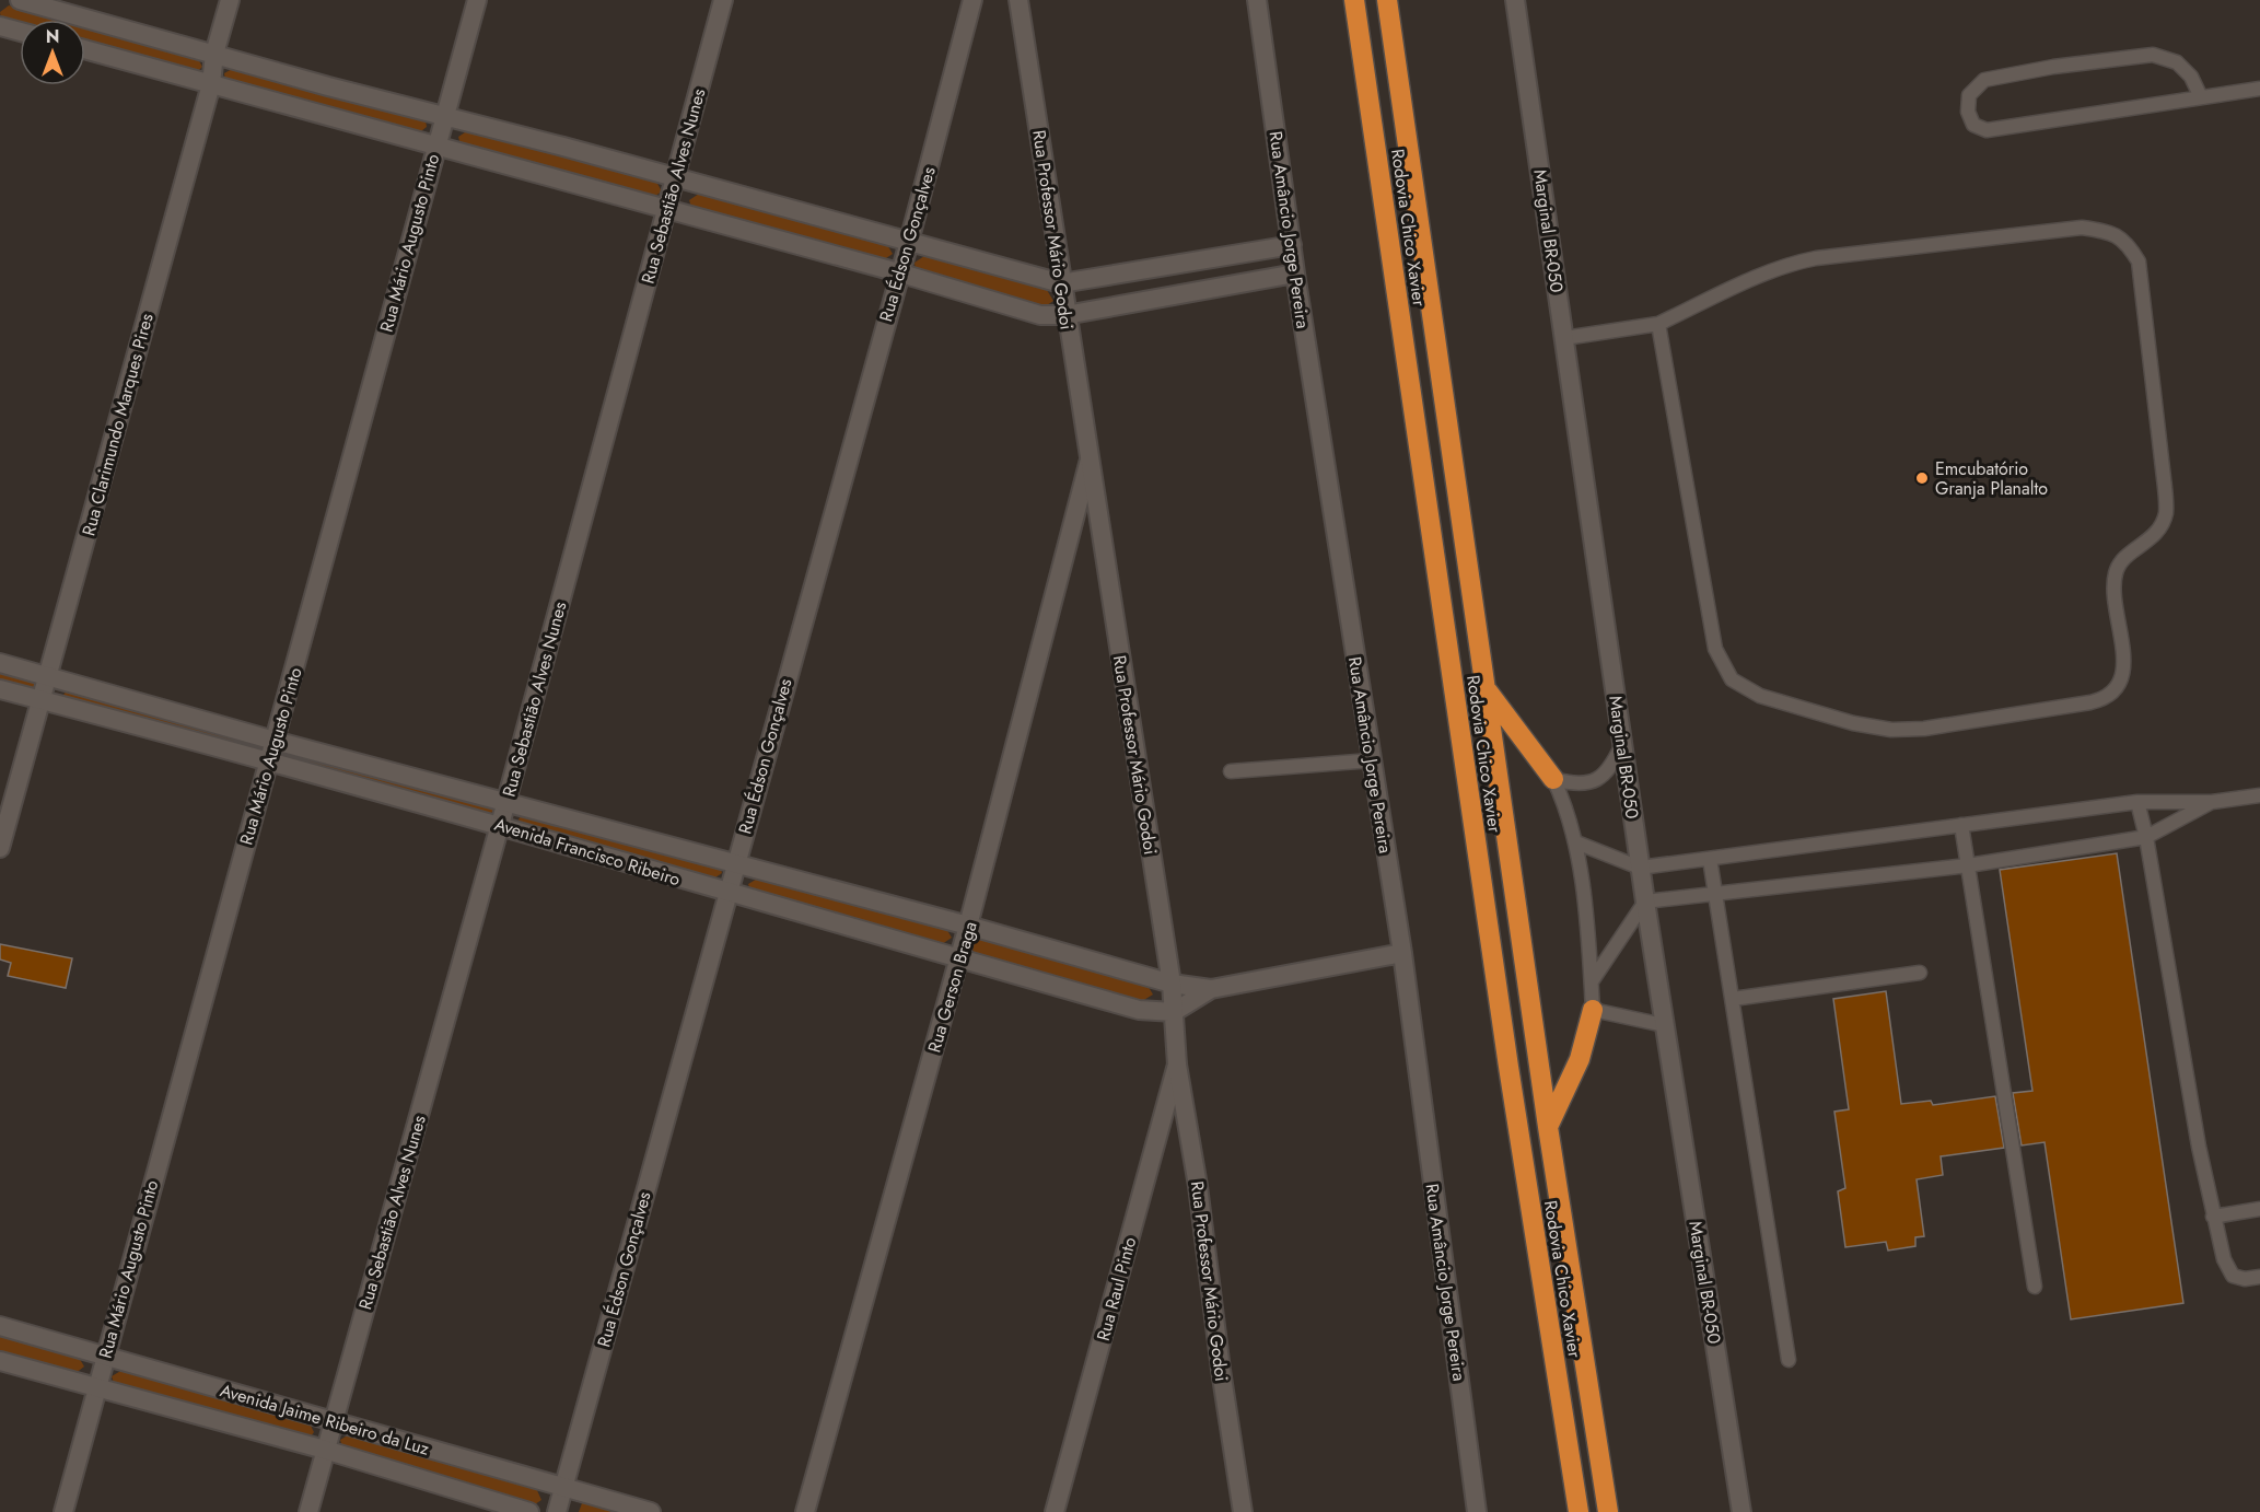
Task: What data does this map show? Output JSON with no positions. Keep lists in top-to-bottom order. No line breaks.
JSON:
{"streets":{"highway":["Rodovia Chico Xavier"],"street":["Rua Sebastião Alves Nunes","Rua Professor Mário Godoi","Rua Amâncio Jorge Pereira","Marginal BR-050","Rua Mário Augusto Pinto","Rua Édson Gonçalves","Rua Clarimundo Marques Pires","Avenida Francisco Ribeiro","Rua Gerson Braga","Rua Raul Pinto","Avenida Jaime Ribeiro da Luz"]},"crossings":[["Rua Sebastião Alves Nunes","Avenida Francisco Ribeiro"],["Rua Sebastião Alves Nunes","Avenida Jaime Ribeiro da Luz"],["Rua Professor Mário Godoi","Avenida Francisco Ribeiro"],["Rua Professor Mário Godoi","Rua Gerson Braga"],["Rua Professor Mário Godoi","Rua Raul Pinto"],["Rua Mário Augusto Pinto","Avenida Francisco Ribeiro"],["Rua Mário Augusto Pinto","Avenida Jaime Ribeiro da Luz"],["Rua Édson Gonçalves","Avenida Francisco Ribeiro"],["Rua Édson Gonçalves","Avenida Jaime Ribeiro da Luz"],["Rua Clarimundo Marques Pires","Avenida Francisco Ribeiro"],["Avenida Francisco Ribeiro","Rua Gerson Braga"]],"places":["Emcubatório Granja Planalto"],"north":"top"}
